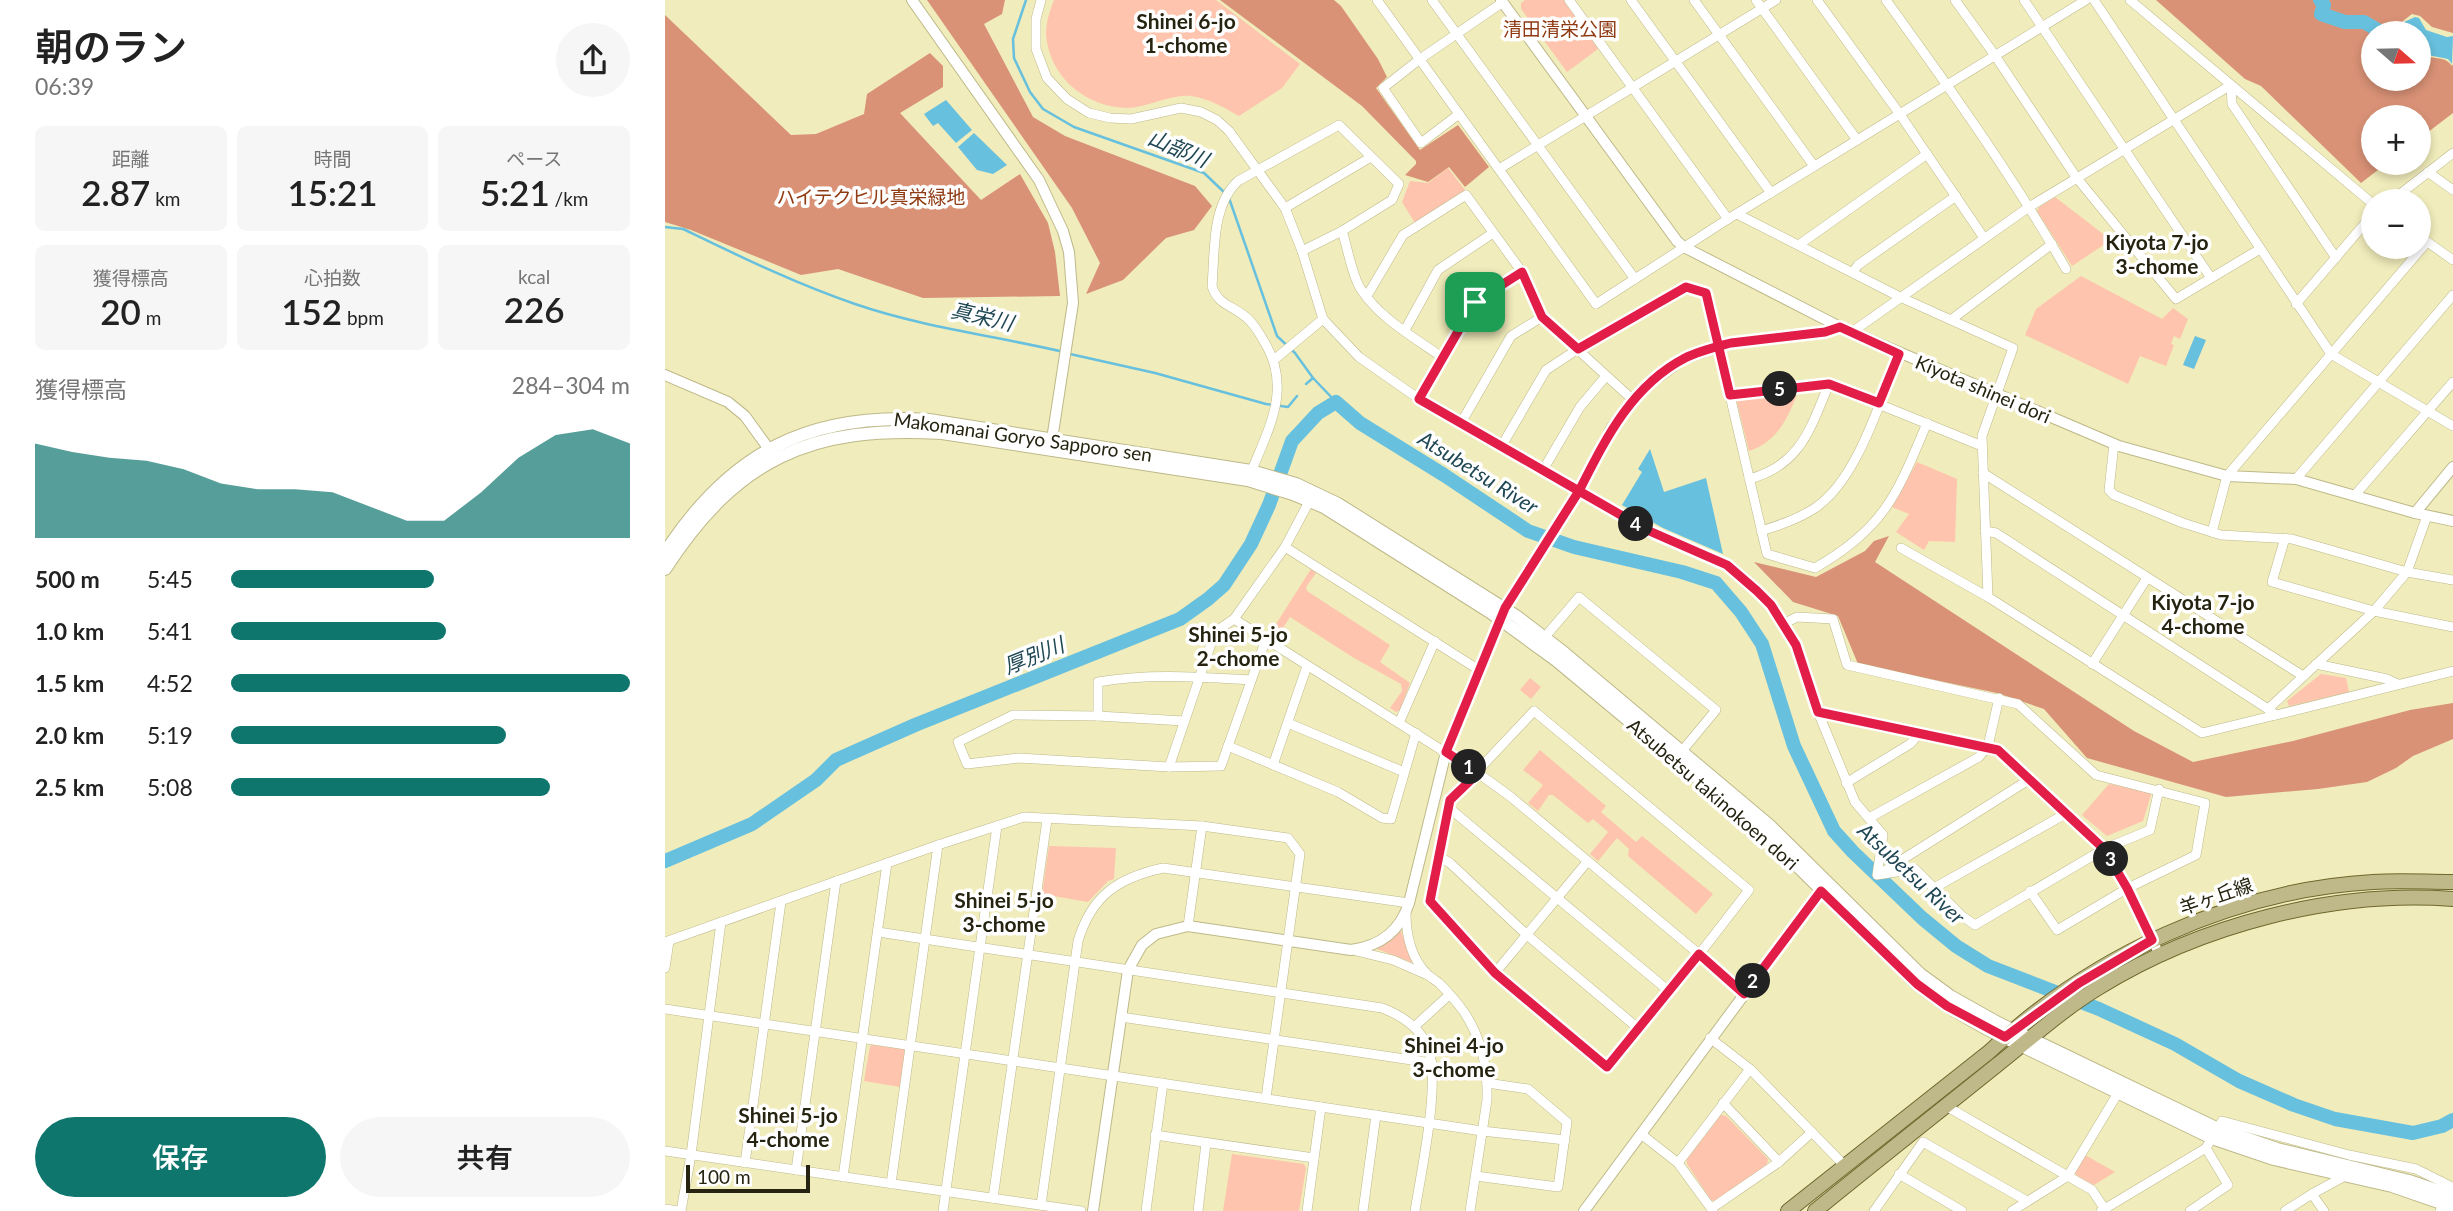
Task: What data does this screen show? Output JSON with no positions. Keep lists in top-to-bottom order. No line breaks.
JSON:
{"streets":{"main road":["Makomanai Goryo Sapporo sen","Atsubetsu takinokoen dori","羊ヶ丘線"],"street":["Kiyota shinei dori"]},"crossings":[["Makomanai Goryo Sapporo sen","Atsubetsu takinokoen dori"],["Atsubetsu takinokoen dori","羊ヶ丘線"]],"districts":["Shinei 6-jo 1-chome","Kiyota 7-jo 3-chome","Kiyota 7-jo 4-chome","Shinei 5-jo 2-chome","Shinei 5-jo 3-chome","Shinei 4-jo 3-chome","Shinei 5-jo 4-chome"],"water":["山部川","真栄川","Atsubetsu River","厚別川"],"parks":["清田清栄公園","ハイテクヒル真栄緑地"],"scale_bar":"100 m","north":"right","page":{"heading":["朝のラン","06:39"],"map_buttons":["+","−"],"stats":[["距離","2.87 km"],["時間","15:21"],["ペース","5:21 /km"],["獲得標高","20 m"],["心拍数","152 bpm"],["kcal","226"]],"chart":["獲得標高","284–304 m"],"pins":["5","4","1","3","2"],"list":[{"name":"500 m","note":"5:45"},{"name":"1.0 km","note":"5:41"},{"name":"1.5 km","note":"4:52"},{"name":"2.0 km","note":"5:19"},{"name":"2.5 km","note":"5:08"}],"buttons":["保存","共有"],"scale":"100 m"}}
